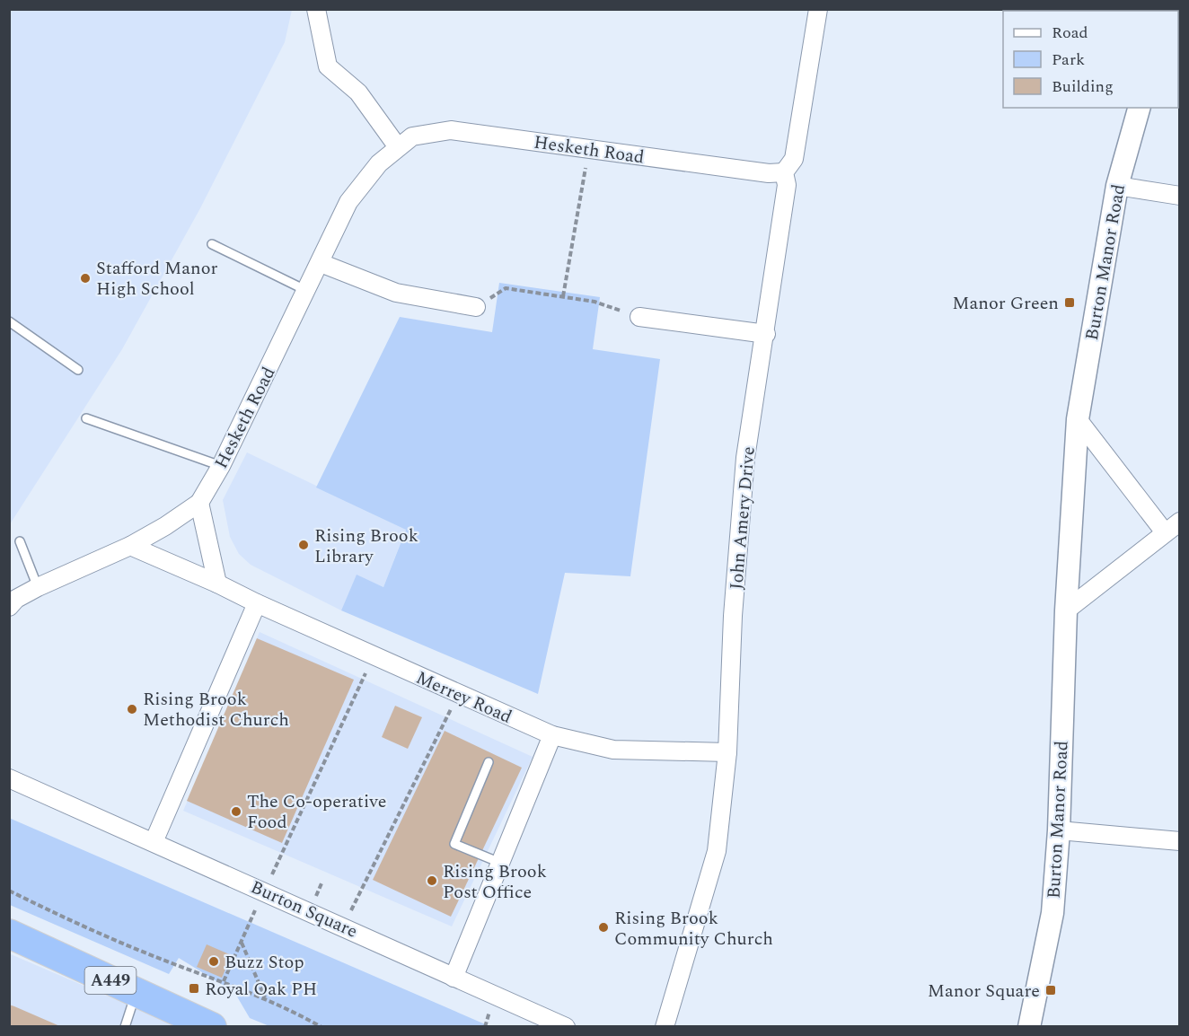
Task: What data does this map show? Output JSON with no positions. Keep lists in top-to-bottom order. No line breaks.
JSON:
{"streets":{"highway":["A449"],"street":["Hesketh Road","Burton Manor Road","John Amery Drive","Merrey Road","Burton Square"]},"crossings":[["Hesketh Road","John Amery Drive"],["Hesketh Road","Merrey Road"],["John Amery Drive","Merrey Road"]],"places":{"other":["Stafford Manor High School","Rising Brook Library","Rising Brook Methodist Church","The Co-operative Food","Rising Brook Post Office","Rising Brook Community Church","Buzz Stop"],"transit":["Manor Green","Royal Oak PH","Manor Square"]},"legend":["Road","Park","Building"]}
